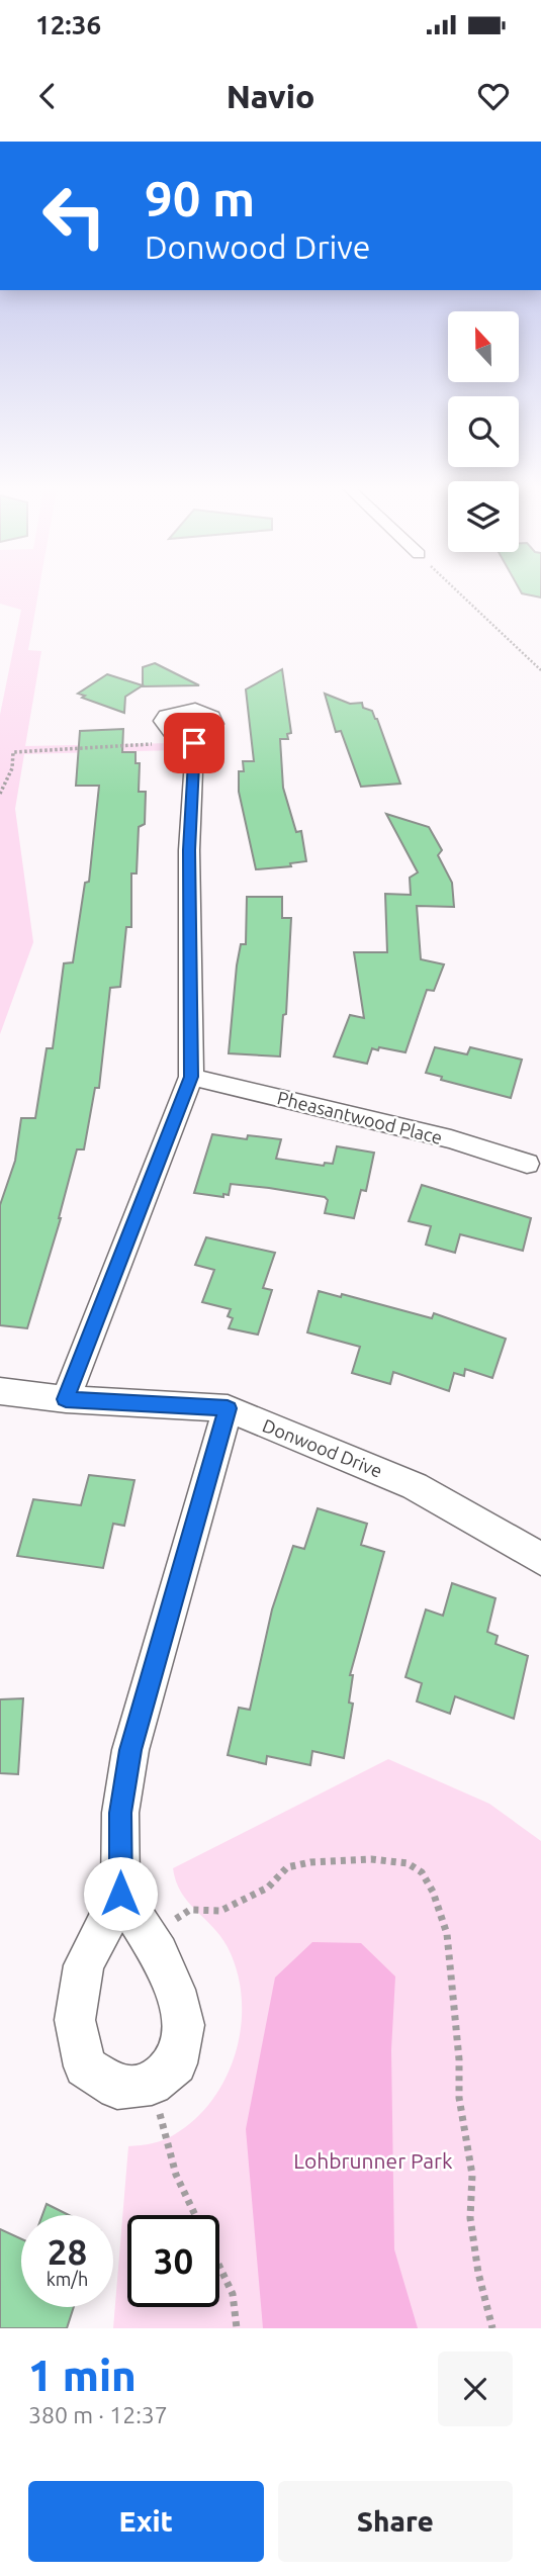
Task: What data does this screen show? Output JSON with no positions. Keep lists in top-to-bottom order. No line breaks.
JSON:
{"streets":{"street":["Pheasantwood Place","Donwood Drive"]},"parks":["Lohbrunner Park"],"north":"top","page":{"status":"12:36","header":"Navio","turn":["90 m","Donwood Drive"],"speed":"28 km/h","limit":"30","heading":["1 min","380 m · 12:37"],"buttons":["Exit","Share"]}}
